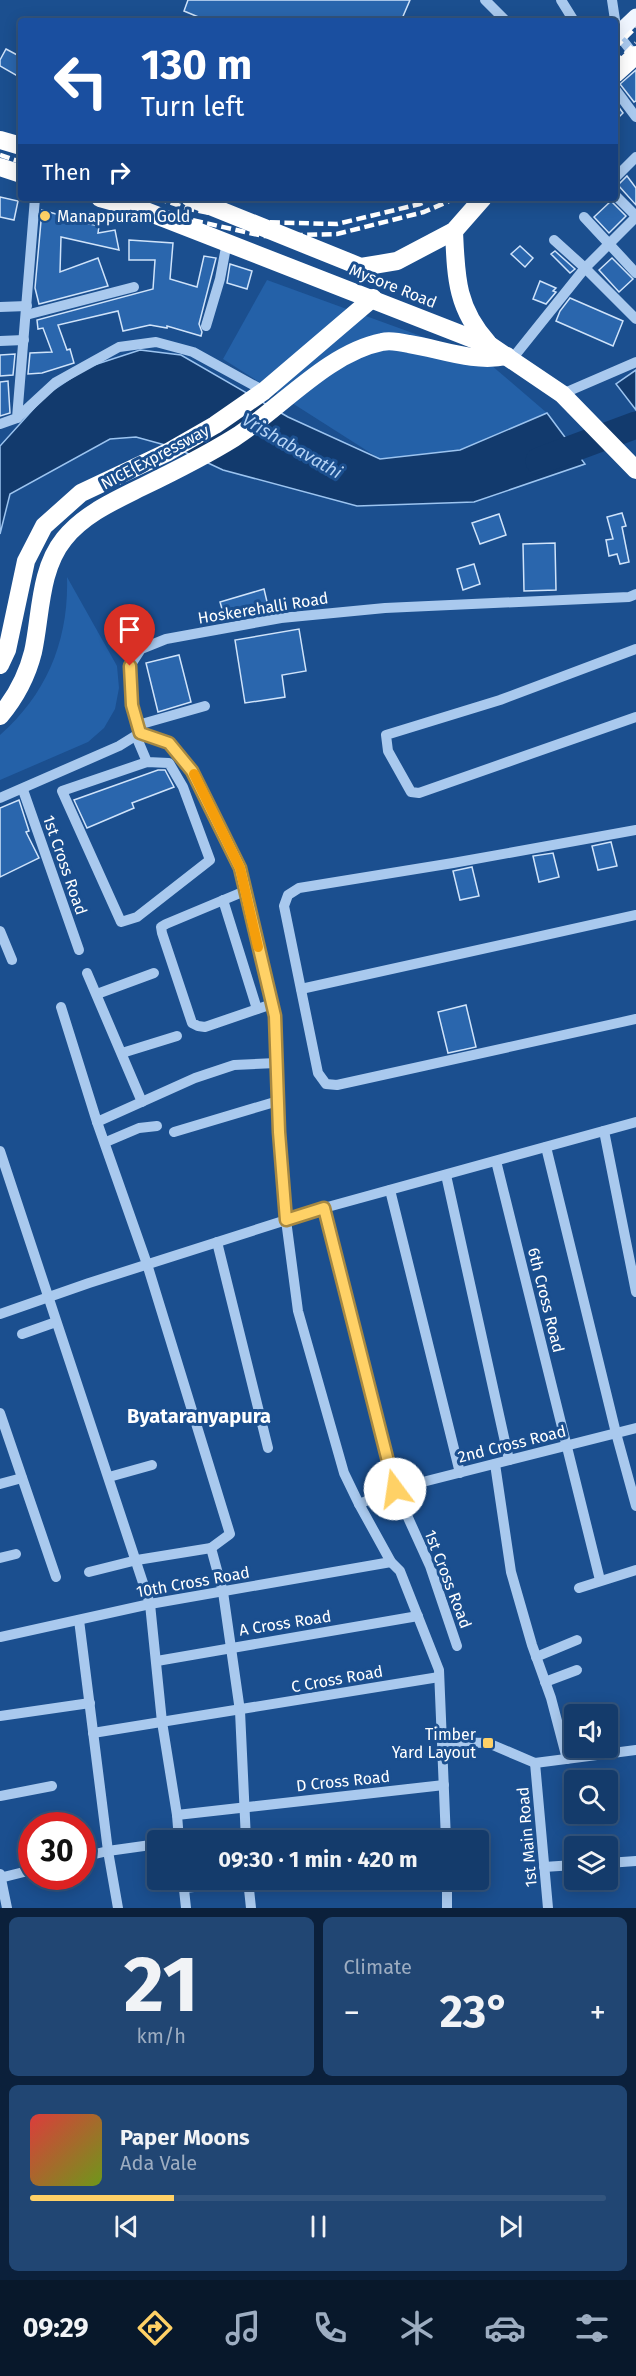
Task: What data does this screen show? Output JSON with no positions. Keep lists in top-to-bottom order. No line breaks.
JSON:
{"streets":{"highway":["Mysore Road","NICE Expressway"],"street":["Hoskerehalli Road","1st Cross Road","6th Cross Road","2nd Cross Road","10th Cross Road","A Cross Road","C Cross Road","D Cross Road","1st Main Road"]},"crossings":[["Mysore Road","NICE Expressway"],["1st Cross Road","2nd Cross Road"],["6th Cross Road","2nd Cross Road"]],"districts":["Byataranyapura"],"water":["Vrishabavathi"],"places":{"other":["Manappuram Gold"],"transit":["Timber Yard Layout"]},"page":{"turn":["130 m","Turn left"],"then":"Then","limit":"30","trip":"09:30 · 1 min · 420 m","tile":[["21","km/h"],"Climate"],"heat":["−","23°","+"],"song":["Paper Moons","Ada Vale"],"tabs":"09:29"}}
